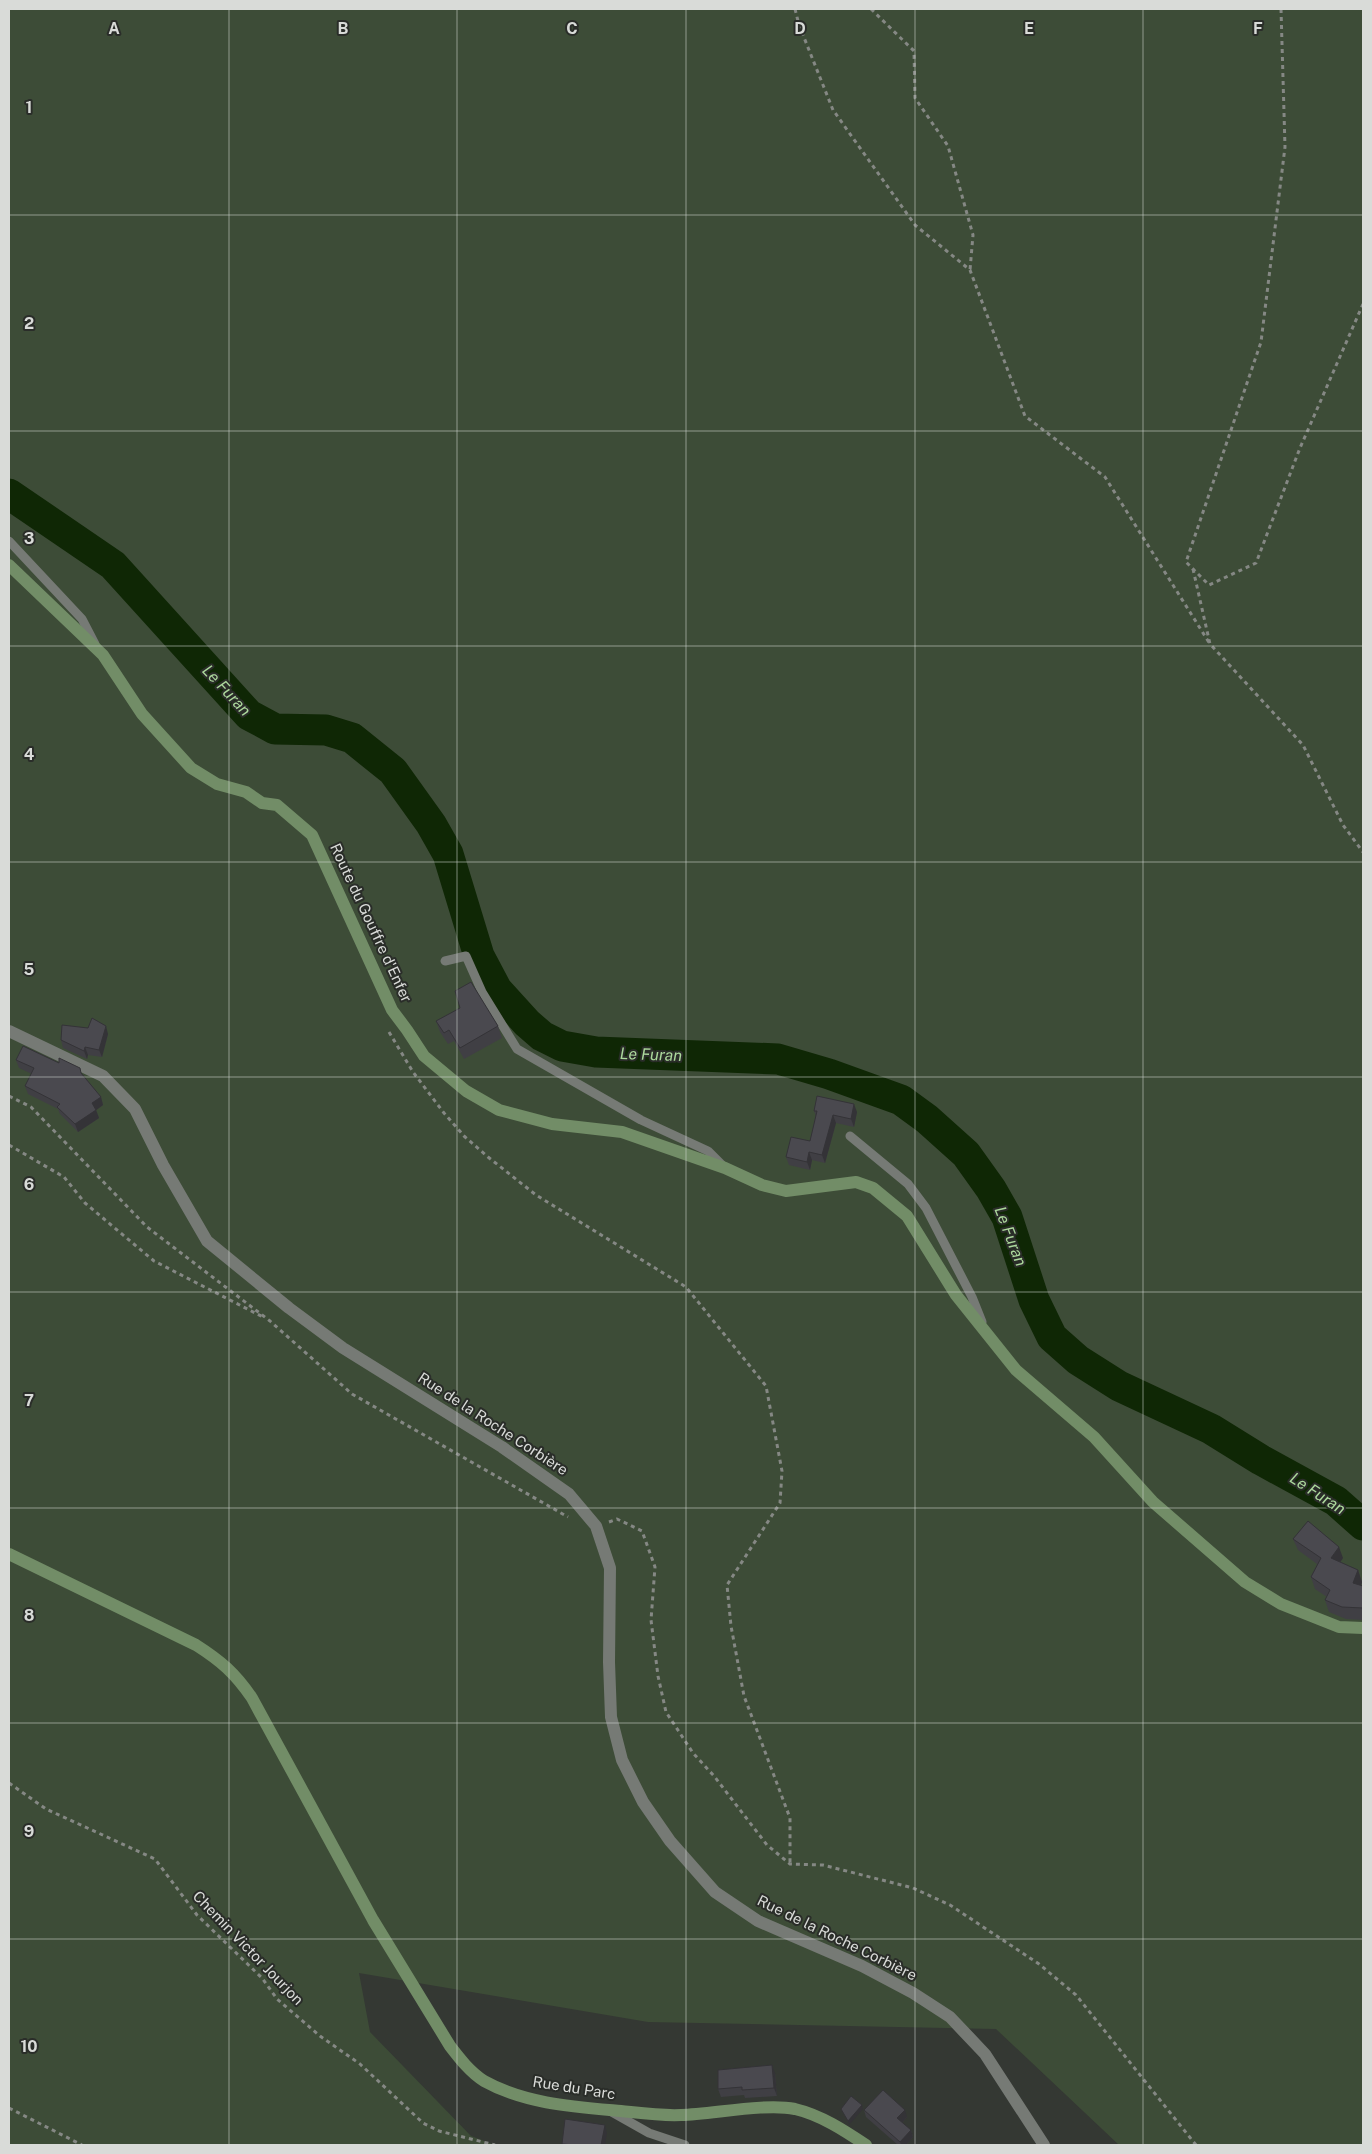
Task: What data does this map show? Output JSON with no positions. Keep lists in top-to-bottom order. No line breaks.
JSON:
{"streets":{"street":["Route du Gouffre d'Enfer","Rue de la Roche Corbière","Rue du Parc"],"path":["Chemin Victor Jourjon"]},"water":["Le Furan"],"grid":{"columns":["A","B","C","D","E","F"],"rows":["1","2","3","4","5","6","7","8","9","10"]}}
